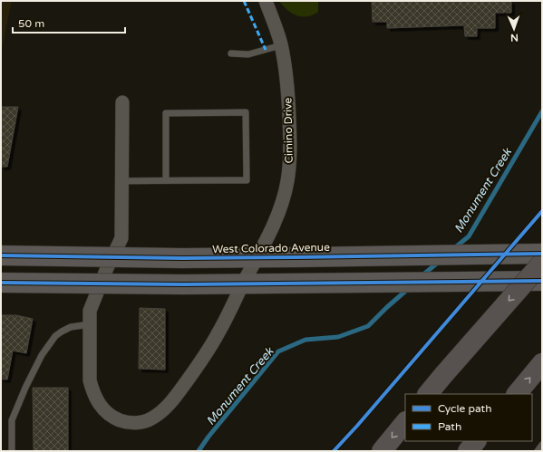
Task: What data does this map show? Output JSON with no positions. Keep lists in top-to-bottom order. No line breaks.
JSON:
{"streets":{"main road":["West Colorado Avenue"],"street":["Cimino Drive"]},"crossings":[["Cimino Drive","West Colorado Avenue"]],"water":["Monument Creek"],"legend":["Cycle path","Path"],"scale_bar":"50 m","north":"bottom"}
